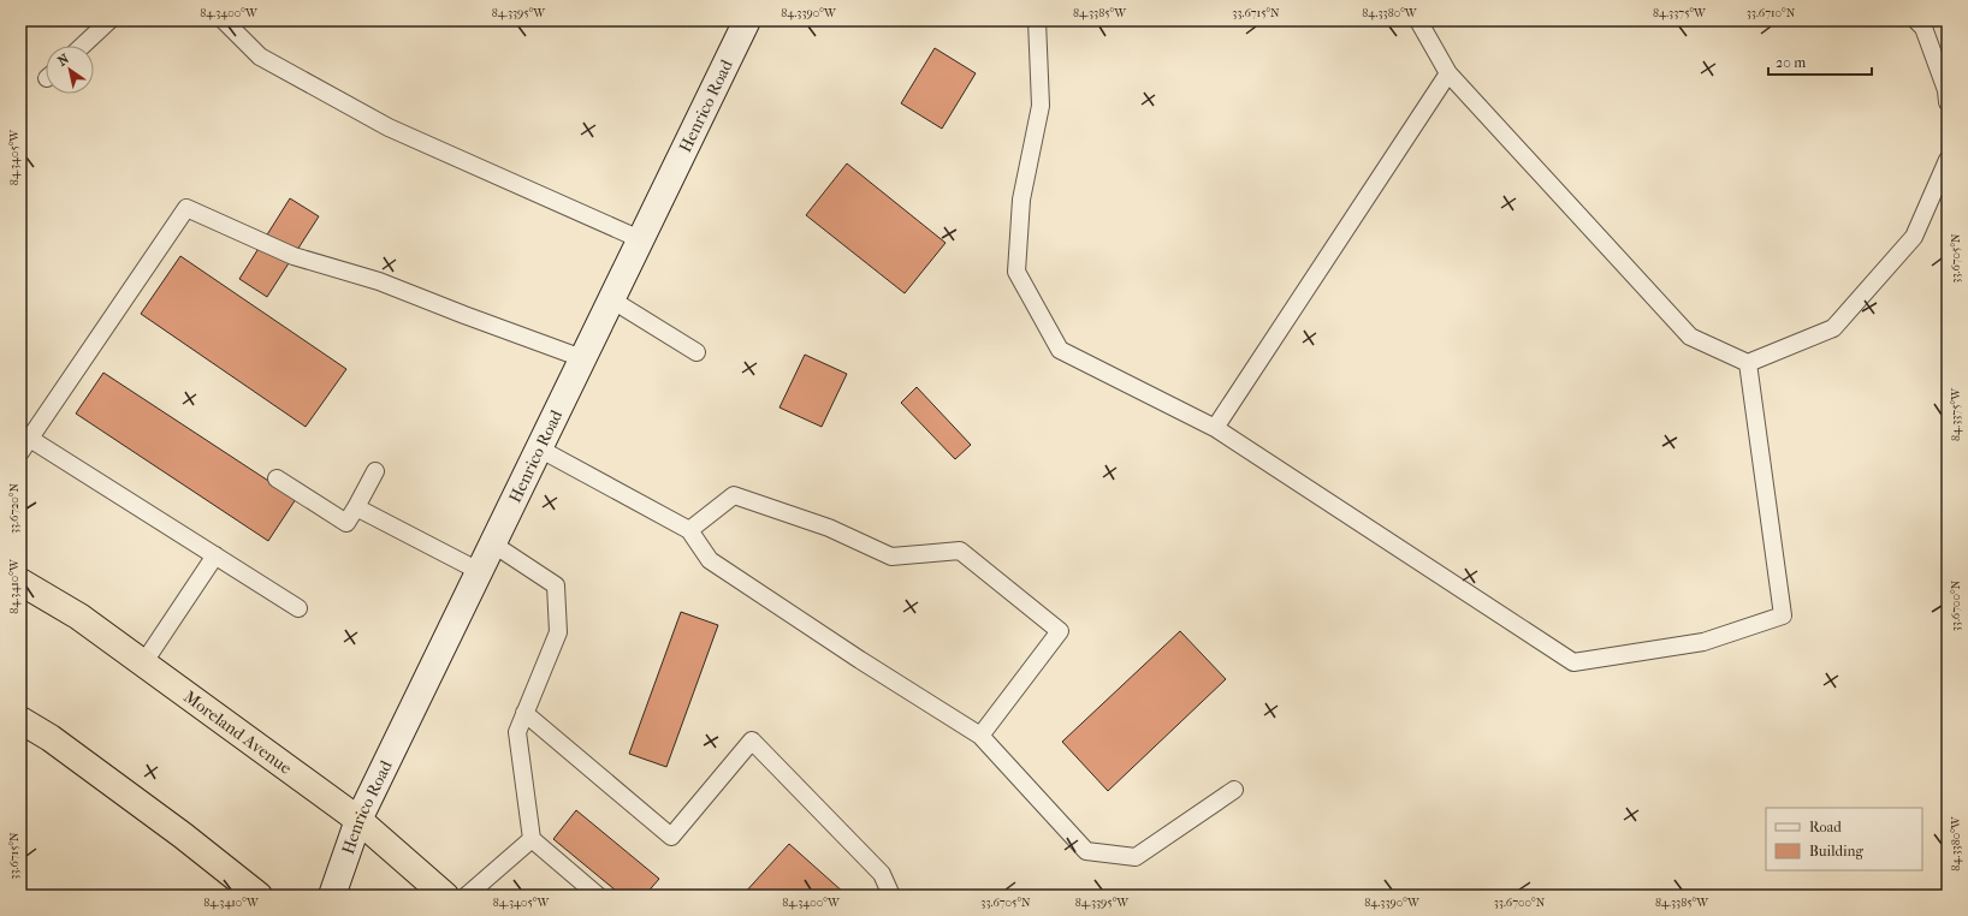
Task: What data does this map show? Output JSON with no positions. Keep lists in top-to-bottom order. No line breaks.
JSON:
{"streets":{"highway":["Moreland Avenue"],"street":["Henrico Road"]},"crossings":[["Henrico Road","Moreland Avenue"]],"legend":["Road","Building"],"scale_bar":"20 m","north":"top left","coordinates":["84.3400°W","84.3395°W","84.3390°W","84.3385°W","33.6715°N","84.3380°W","84.3375°W","33.6710°N","84.3405°W","33.6705°N","33.6720°N","84.3410°W","33.6700°N"]}
